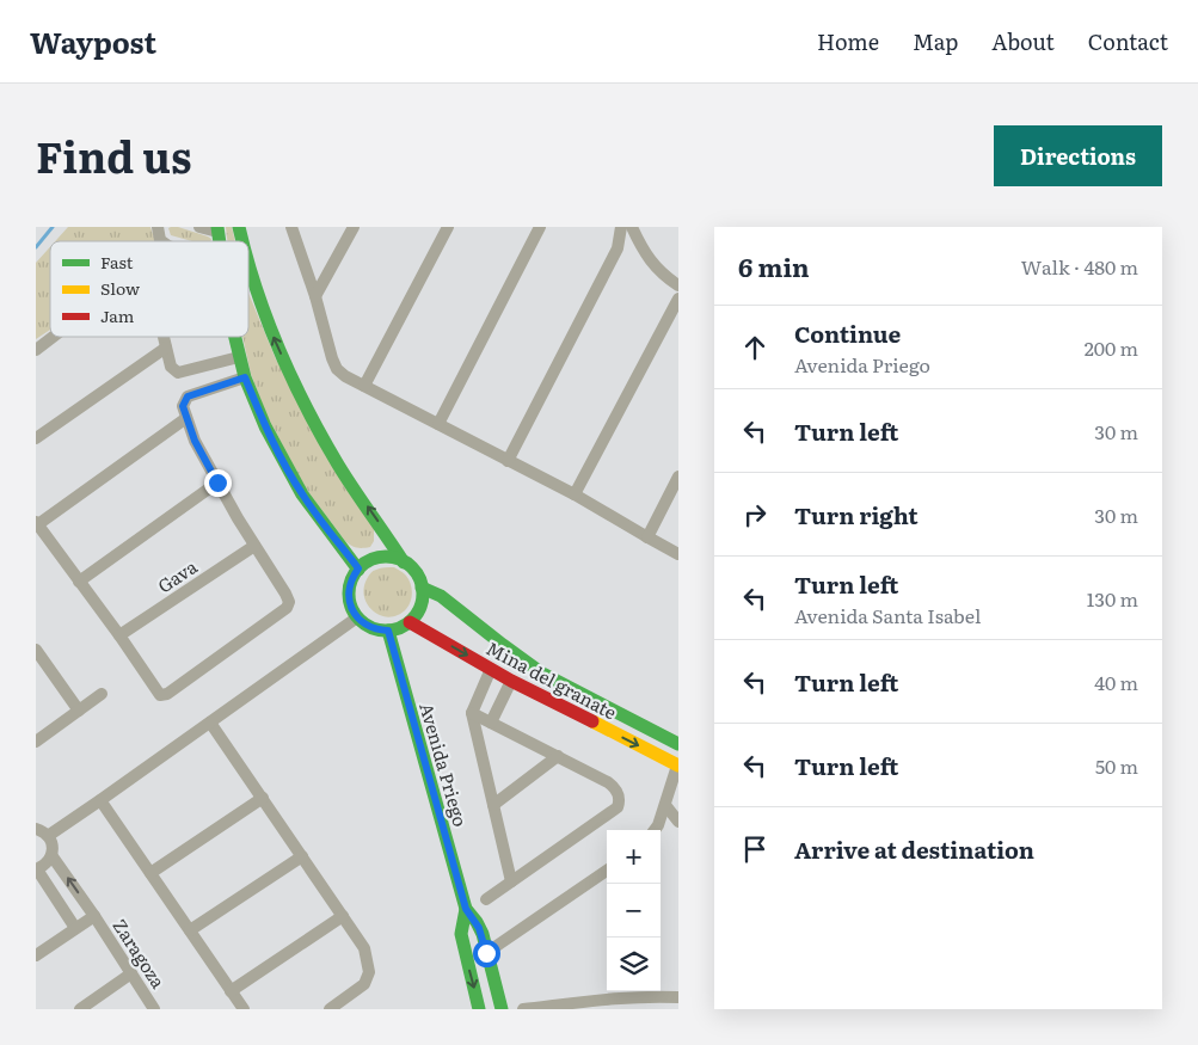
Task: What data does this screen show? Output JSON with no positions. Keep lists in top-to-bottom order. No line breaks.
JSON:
{"streets":{"street":["Gava","Mina del granate","Avenida Priego","Zaragoza"]},"crossings":[["Mina del granate","Avenida Priego"]],"legend":["Fast","Slow","Jam"],"page":{"header":"Waypost","nav":["Home","Map","About","Contact"],"title":"Find us","buttons":"Directions","heading":["6 min","Walk · 480 m"],"list":[["Continue","Avenida Priego","200 m"],["Turn left","30 m"],["Turn right","30 m"],["Turn left","Avenida Santa Isabel","130 m"],["Turn left","40 m"],["Turn left","50 m"],"Arrive at destination"],"map_buttons":["+","−"]}}
